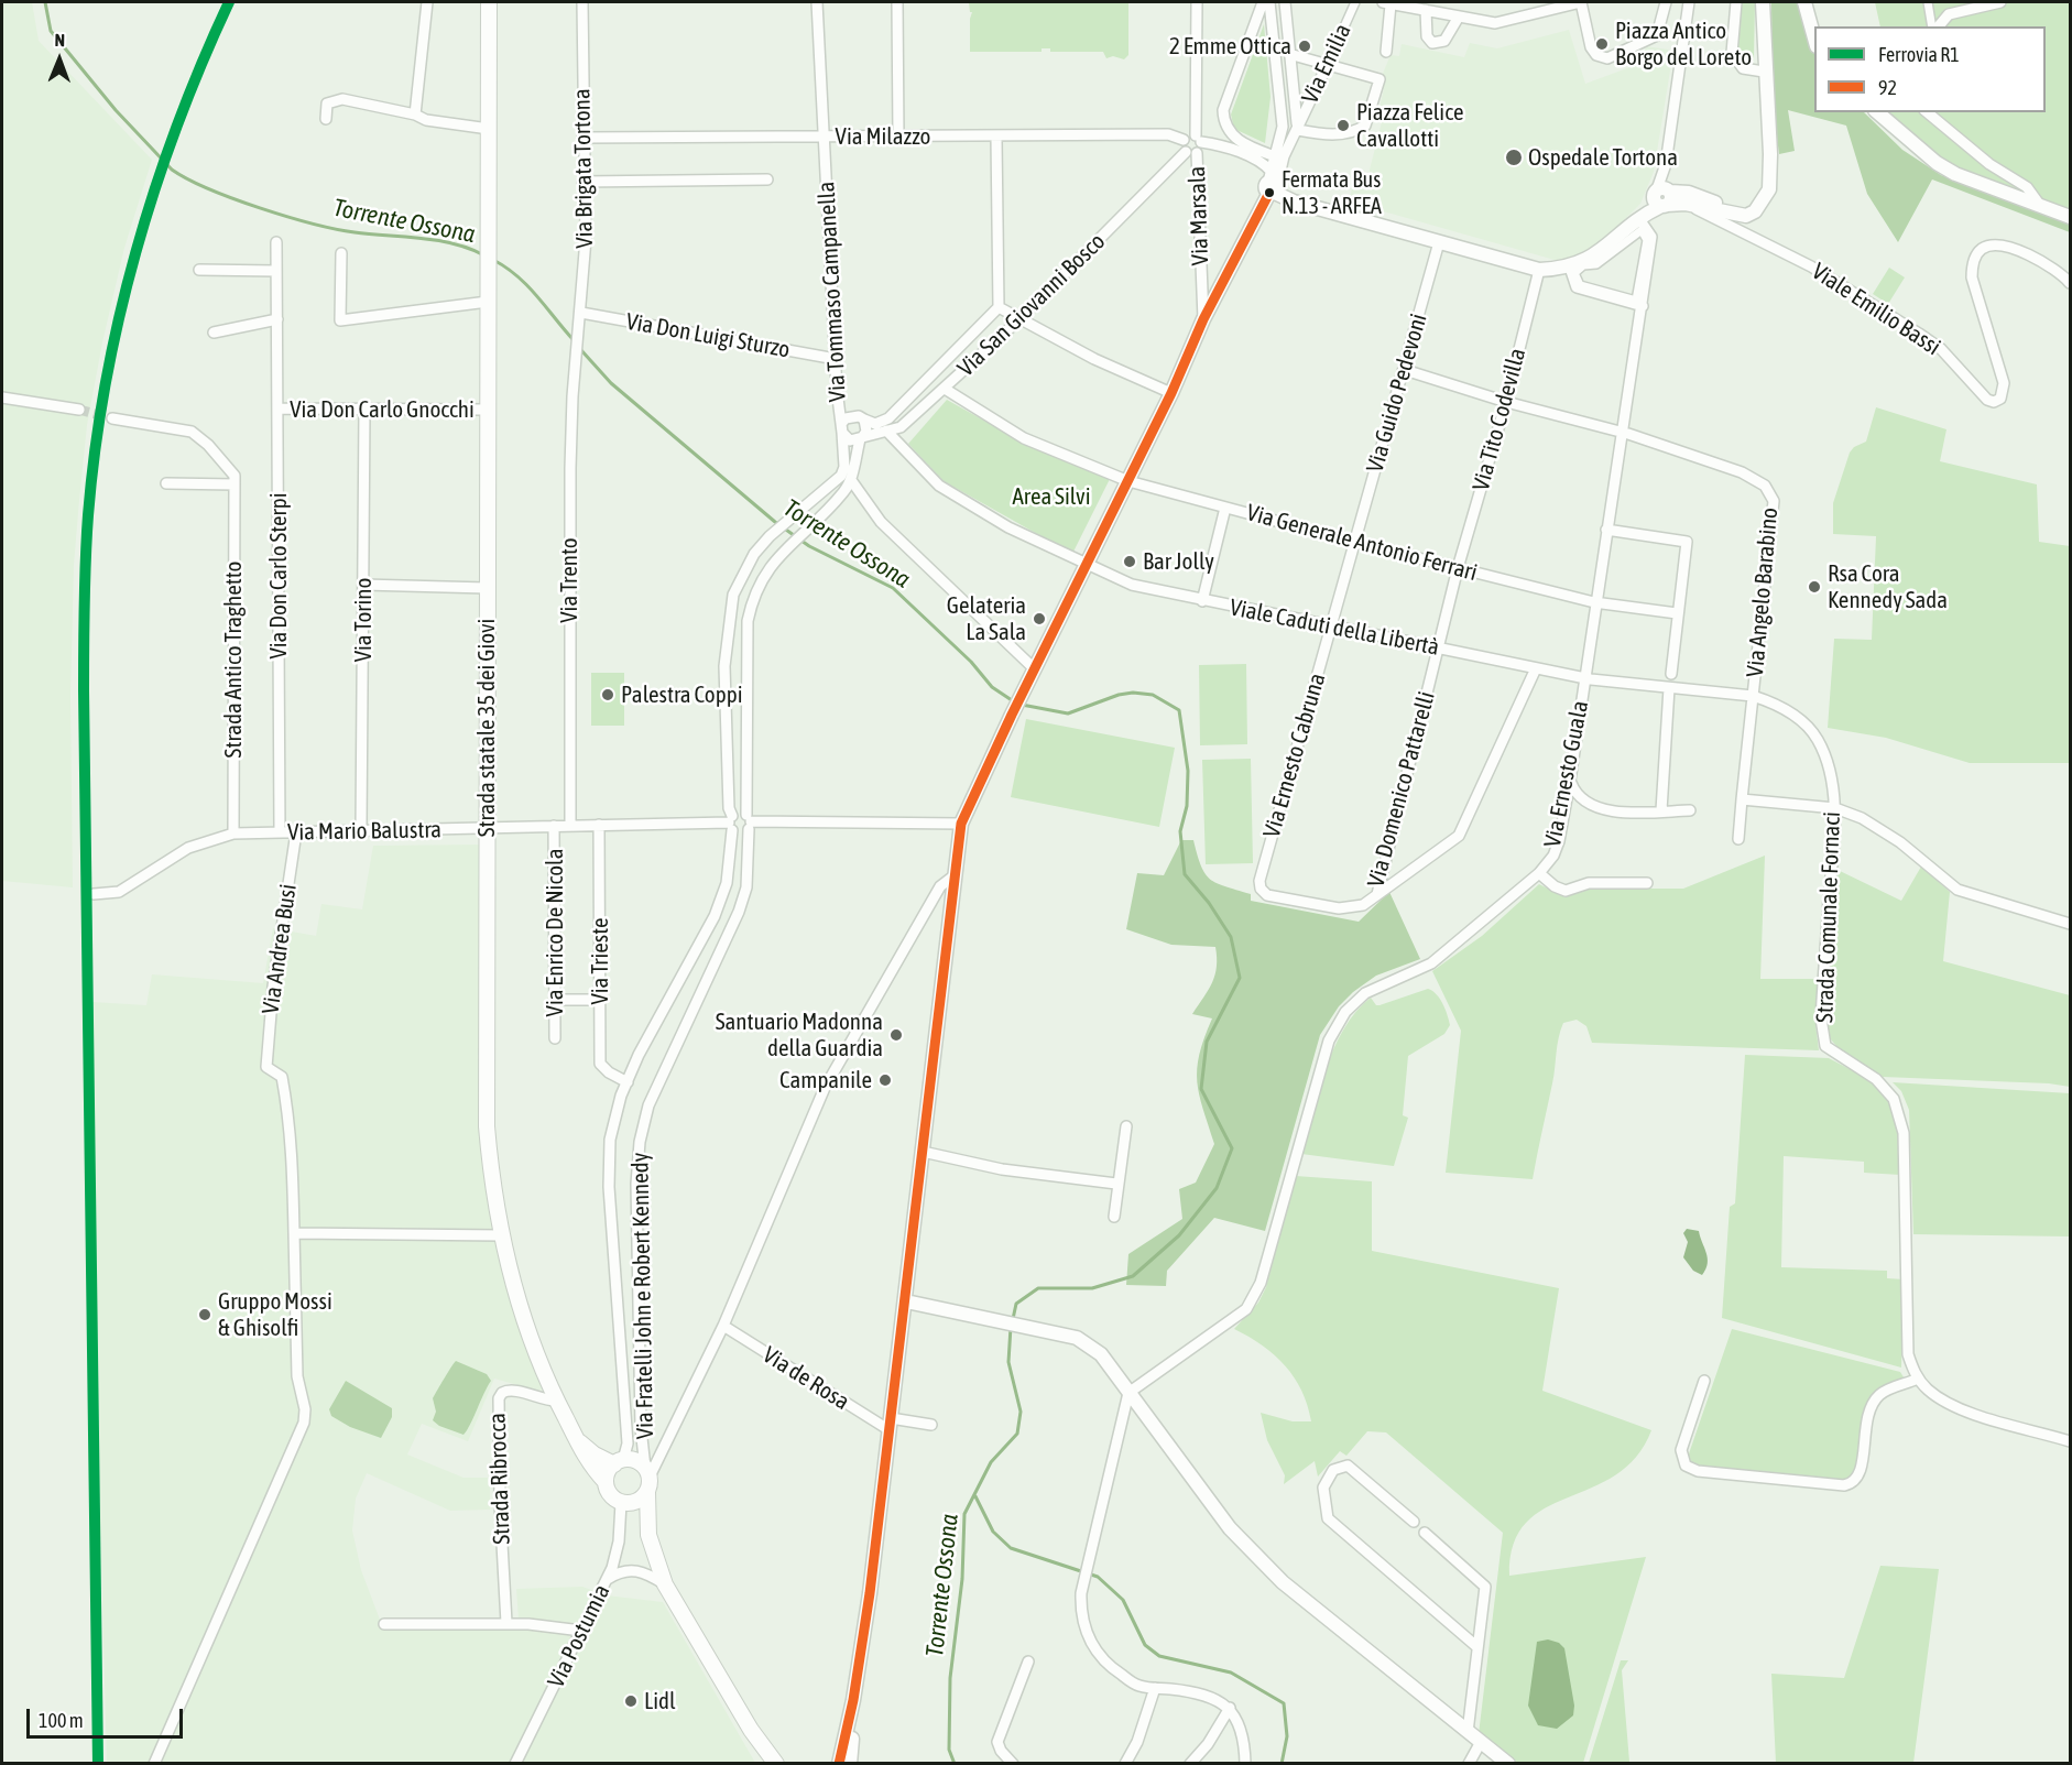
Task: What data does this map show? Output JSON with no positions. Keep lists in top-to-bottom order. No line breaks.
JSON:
{"streets":{"main road":["Strada statale 35 dei Giovi"],"street":["Via Emilia","Via Milazzo","Via Brigata Tortona","Via Marsala","Via Tommaso Campanella","Via San Giovanni Bosco","Viale Emilio Bassi","Via Don Luigi Sturzo","Via Guido Pedevoni","Via Don Carlo Gnocchi","Via Tito Codevilla","Via Generale Antonio Ferrari","Via Don Carlo Sterpi","Via Trento","Via Angelo Barabino","Via Torino","Viale Caduti della Libertà","Strada Antico Traghetto","Via Ernesto Cabruna","Via Ernesto Guala","Via Domenico Pattarelli","Via Mario Balustra","Strada Comunale Fornaci","Via Enrico De Nicola","Via Andrea Busi","Via Trieste","Via Fratelli John e Robert Kennedy","Via de Rosa","Strada Ribrocca","Via Postumia"]},"crossings":[["Via Milazzo","Via Brigata Tortona"],["Via Milazzo","Via Marsala"],["Via Milazzo","Via Tommaso Campanella"],["Via Brigata Tortona","Via Don Luigi Sturzo"],["Via Brigata Tortona","Via Trento"],["Via Marsala","Via San Giovanni Bosco"],["Via Tommaso Campanella","Via San Giovanni Bosco"],["Via Tommaso Campanella","Via Don Luigi Sturzo"],["Via Tommaso Campanella","Via Fratelli John e Robert Kennedy"],["Via San Giovanni Bosco","Via Generale Antonio Ferrari"],["Via San Giovanni Bosco","Viale Caduti della Libertà"],["Via San Giovanni Bosco","Via Fratelli John e Robert Kennedy"],["Via Guido Pedevoni","Via Generale Antonio Ferrari"],["Via Guido Pedevoni","Via Angelo Barabino"],["Via Guido Pedevoni","Via Ernesto Cabruna"],["Via Don Carlo Gnocchi","Via Don Carlo Sterpi"],["Via Don Carlo Gnocchi","Via Torino"],["Via Don Carlo Gnocchi","Strada statale 35 dei Giovi"],["Via Tito Codevilla","Via Generale Antonio Ferrari"],["Via Tito Codevilla","Via Angelo Barabino"],["Via Tito Codevilla","Via Domenico Pattarelli"],["Via Generale Antonio Ferrari","Via Ernesto Cabruna"],["Via Generale Antonio Ferrari","Via Ernesto Guala"],["Via Generale Antonio Ferrari","Via Domenico Pattarelli"],["Via Don Carlo Sterpi","Via Mario Balustra"],["Via Trento","Via Mario Balustra"],["Via Angelo Barabino","Via Ernesto Guala"],["Via Angelo Barabino","Strada Comunale Fornaci"],["Via Torino","Via Mario Balustra"],["Viale Caduti della Libertà","Via Ernesto Cabruna"],["Viale Caduti della Libertà","Via Ernesto Guala"],["Viale Caduti della Libertà","Via Domenico Pattarelli"],["Viale Caduti della Libertà","Strada Comunale Fornaci"],["Strada Antico Traghetto","Via Mario Balustra"],["Strada statale 35 dei Giovi","Via Mario Balustra"],["Strada statale 35 dei Giovi","Via Fratelli John e Robert Kennedy"],["Strada statale 35 dei Giovi","Strada Ribrocca"],["Strada statale 35 dei Giovi","Via Postumia"],["Via Ernesto Cabruna","Via Domenico Pattarelli"],["Via Ernesto Guala","Strada Comunale Fornaci"],["Via Mario Balustra","Via Enrico De Nicola"],["Via Mario Balustra","Via Andrea Busi"],["Via Mario Balustra","Via Trieste"],["Via Mario Balustra","Via Fratelli John e Robert Kennedy"],["Via Trieste","Via Fratelli John e Robert Kennedy"],["Via Fratelli John e Robert Kennedy","Via Postumia"]],"water":["Torrente Ossona"],"parks":["Area Silvi"],"places":["Piazza Antico Borgo del Loreto","2 Emme Ottica","Piazza Felice Cavallotti","Ospedale Tortona","Fermata Bus N.13 - ARFEA","Bar Jolly","Rsa Cora Kennedy Sada","Gelateria La Sala","Palestra Coppi","Santuario Madonna della Guardia","Campanile","Gruppo Mossi & Ghisolfi","Lidl"],"lines":["rail line R1","transit line 92"],"legend":["Ferrovia R1","92"],"scale_bar":"100 m","north":"top"}
